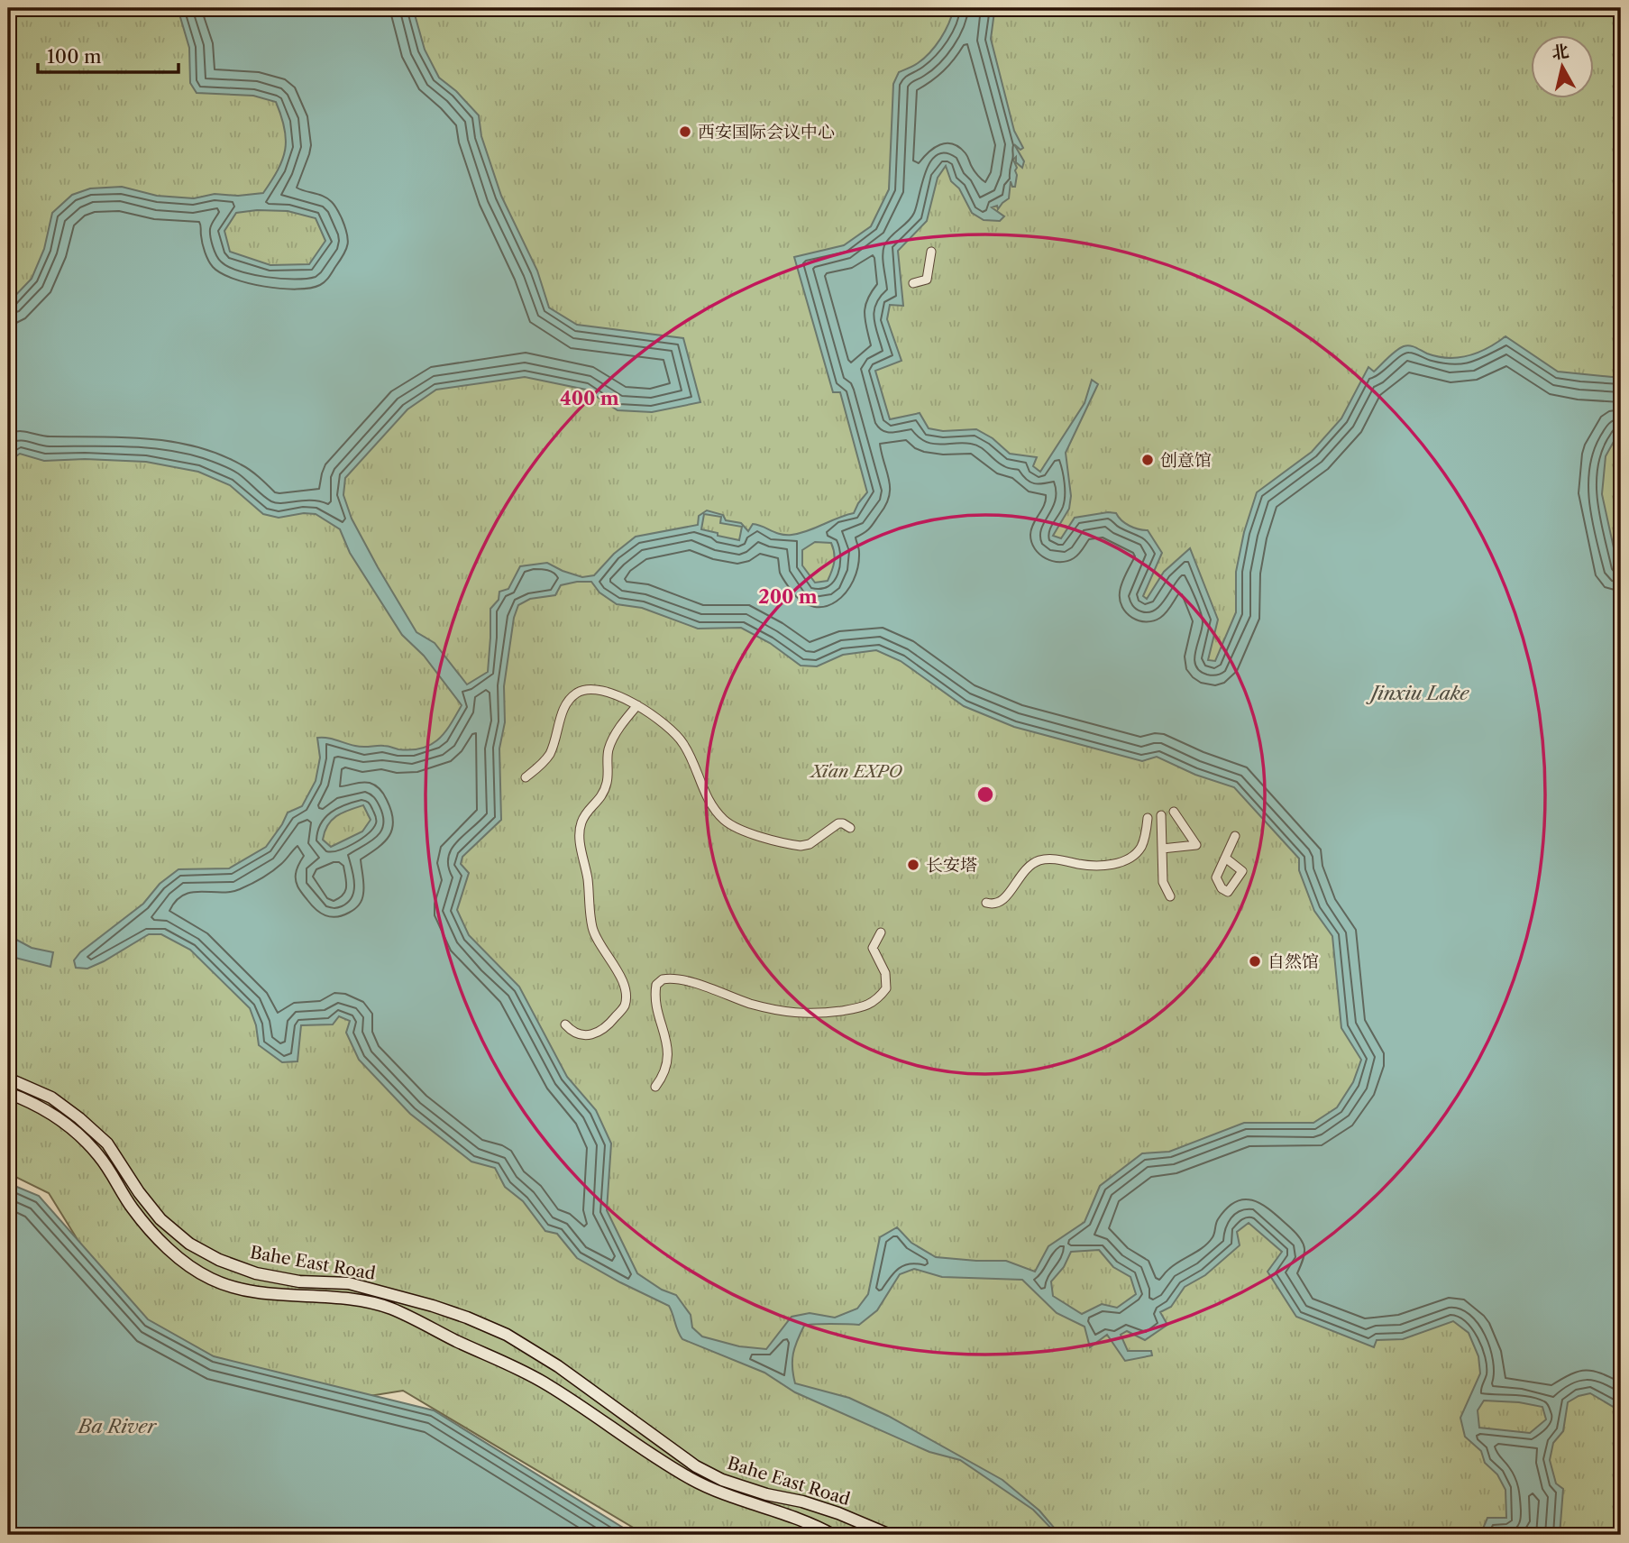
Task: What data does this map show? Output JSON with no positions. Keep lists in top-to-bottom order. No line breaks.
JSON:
{"streets":{"street":["Bahe East Road"]},"water":["Jinxiu Lake","Ba River"],"parks":["Xi'an EXPO"],"places":["西安国际会议中心","创意馆","长安塔","自然馆"],"scale_bar":"100 m","north":"top","rings":["400 m","200 m"]}
